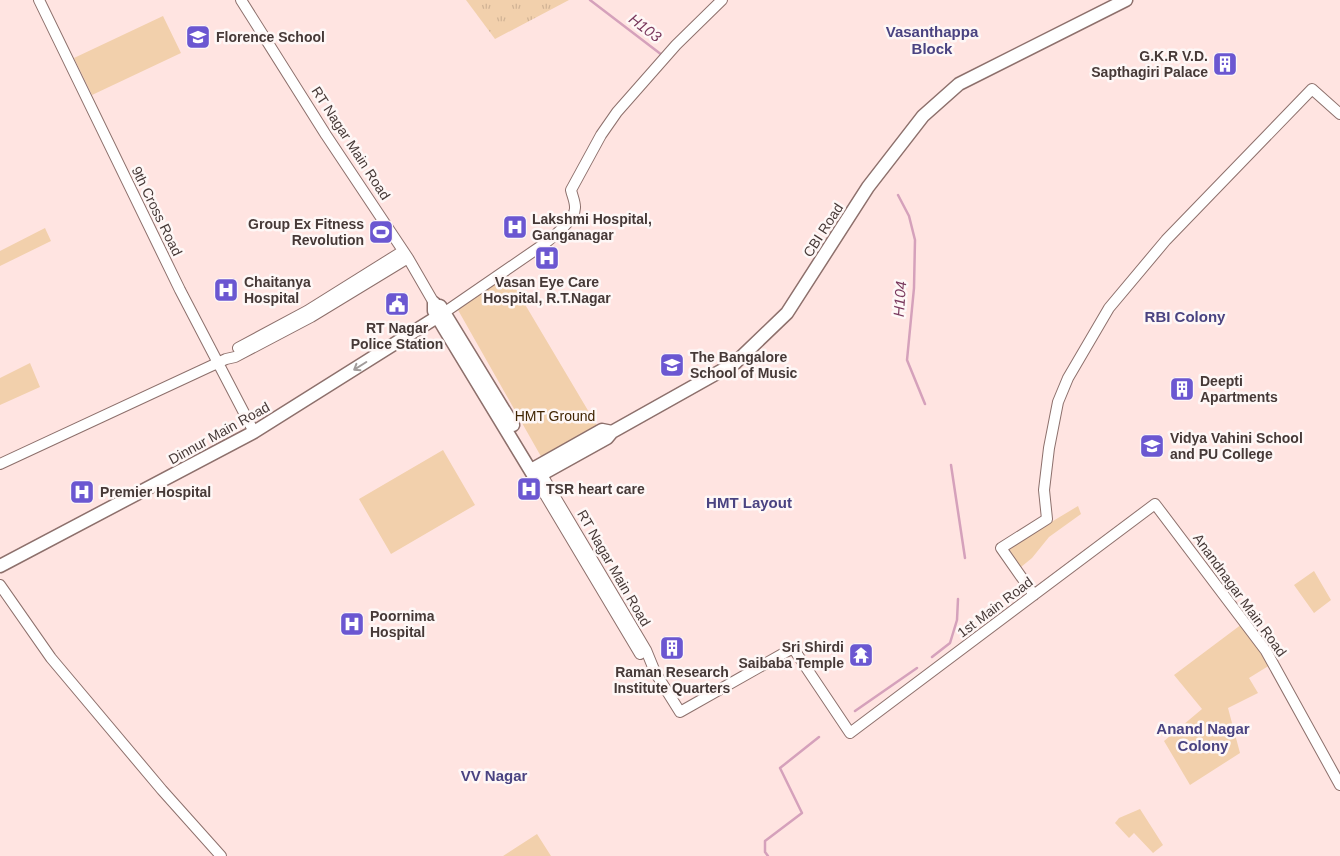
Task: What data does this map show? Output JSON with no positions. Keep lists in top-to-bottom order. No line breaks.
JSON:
{"streets":{"main road":["RT Nagar Main Road","CBI Road","Dinnur Main Road"],"street":["9th Cross Road","Anandnagar Main Road","1st Main Road"]},"crossings":[["RT Nagar Main Road","CBI Road"],["RT Nagar Main Road","Dinnur Main Road"],["RT Nagar Main Road","1st Main Road"],["9th Cross Road","Dinnur Main Road"],["Anandnagar Main Road","1st Main Road"]],"one_way":["Dinnur Main Road"],"districts":["Vasanthappa Block","RBI Colony","HMT Layout","Anand Nagar Colony","VV Nagar"],"water":["H103","H104"],"parks":["HMT Ground"],"places":{"school or university":["Florence School","The Bangalore School of Music","Vidya Vahini School and PU College"],"building":["G.K.R V.D. Sapthagiri Palace","Deepti Apartments","Raman Research Institute Quarters"],"hospital":["Lakshmi Hospital, Ganganagar","Vasan Eye Care Hospital, R.T.Nagar","Chaitanya Hospital","TSR heart care","Premier Hospital","Poornima Hospital"],"sports":["Group Ex Fitness Revolution"],"public building":["RT Nagar Police Station"],"temple":["Sri Shirdi Saibaba Temple"]}}
